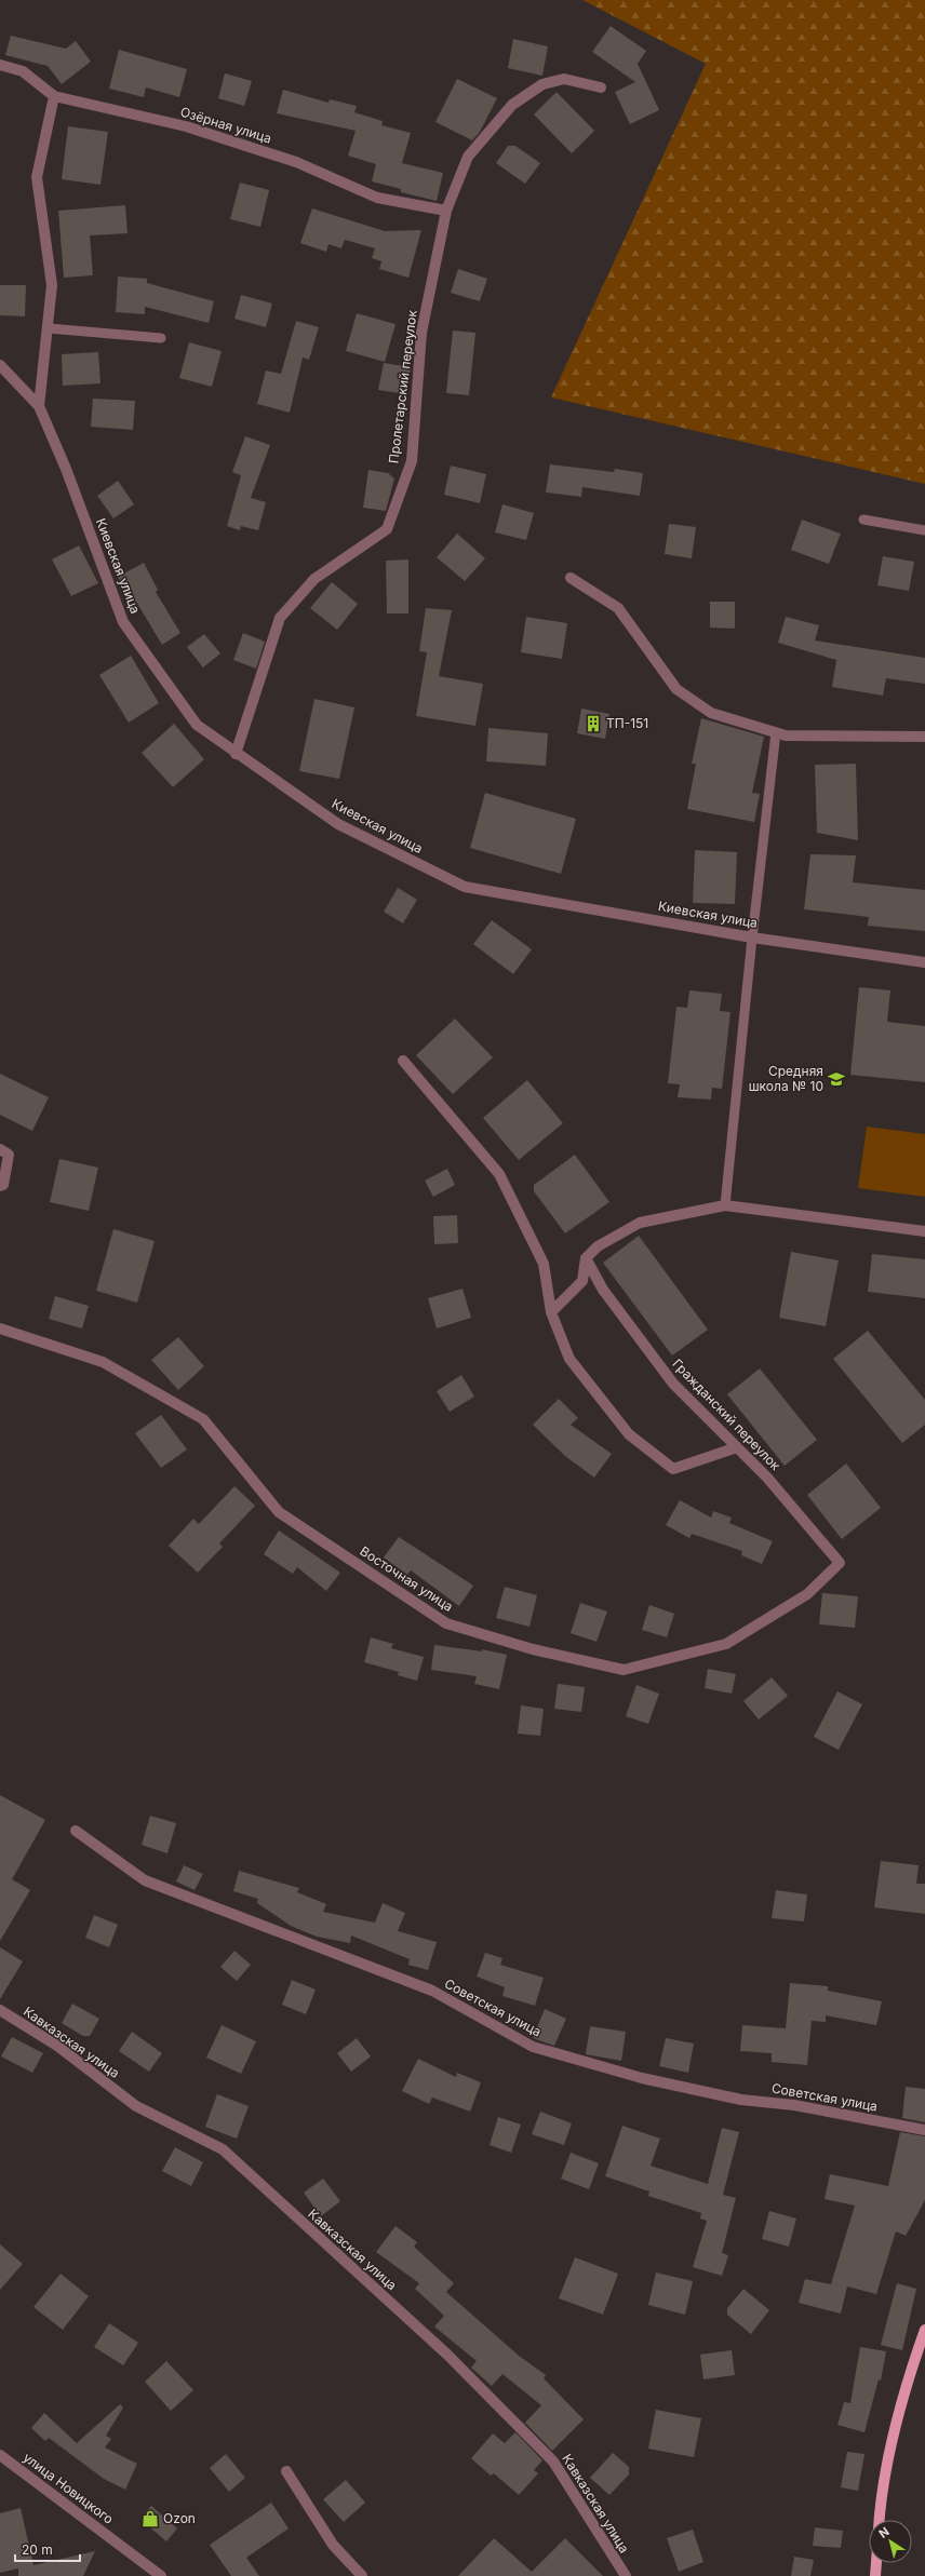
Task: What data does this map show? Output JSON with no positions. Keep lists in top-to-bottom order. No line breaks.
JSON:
{"streets":{"street":["Озёрная улица","Пролетарский переулок","Киевская улица","Гражданский переулок","Восточная улица","Советская улица","Кавказская улица","улица Новицкого"]},"crossings":[["Озёрная улица","Пролетарский переулок"],["Пролетарский переулок","Киевская улица"],["Гражданский переулок","Восточная улица"]],"places":{"building":["ТП-151"],"school or university":["Средняя школа № 10"],"shop":["Ozon"]},"scale_bar":"20 m","north":"top left"}
